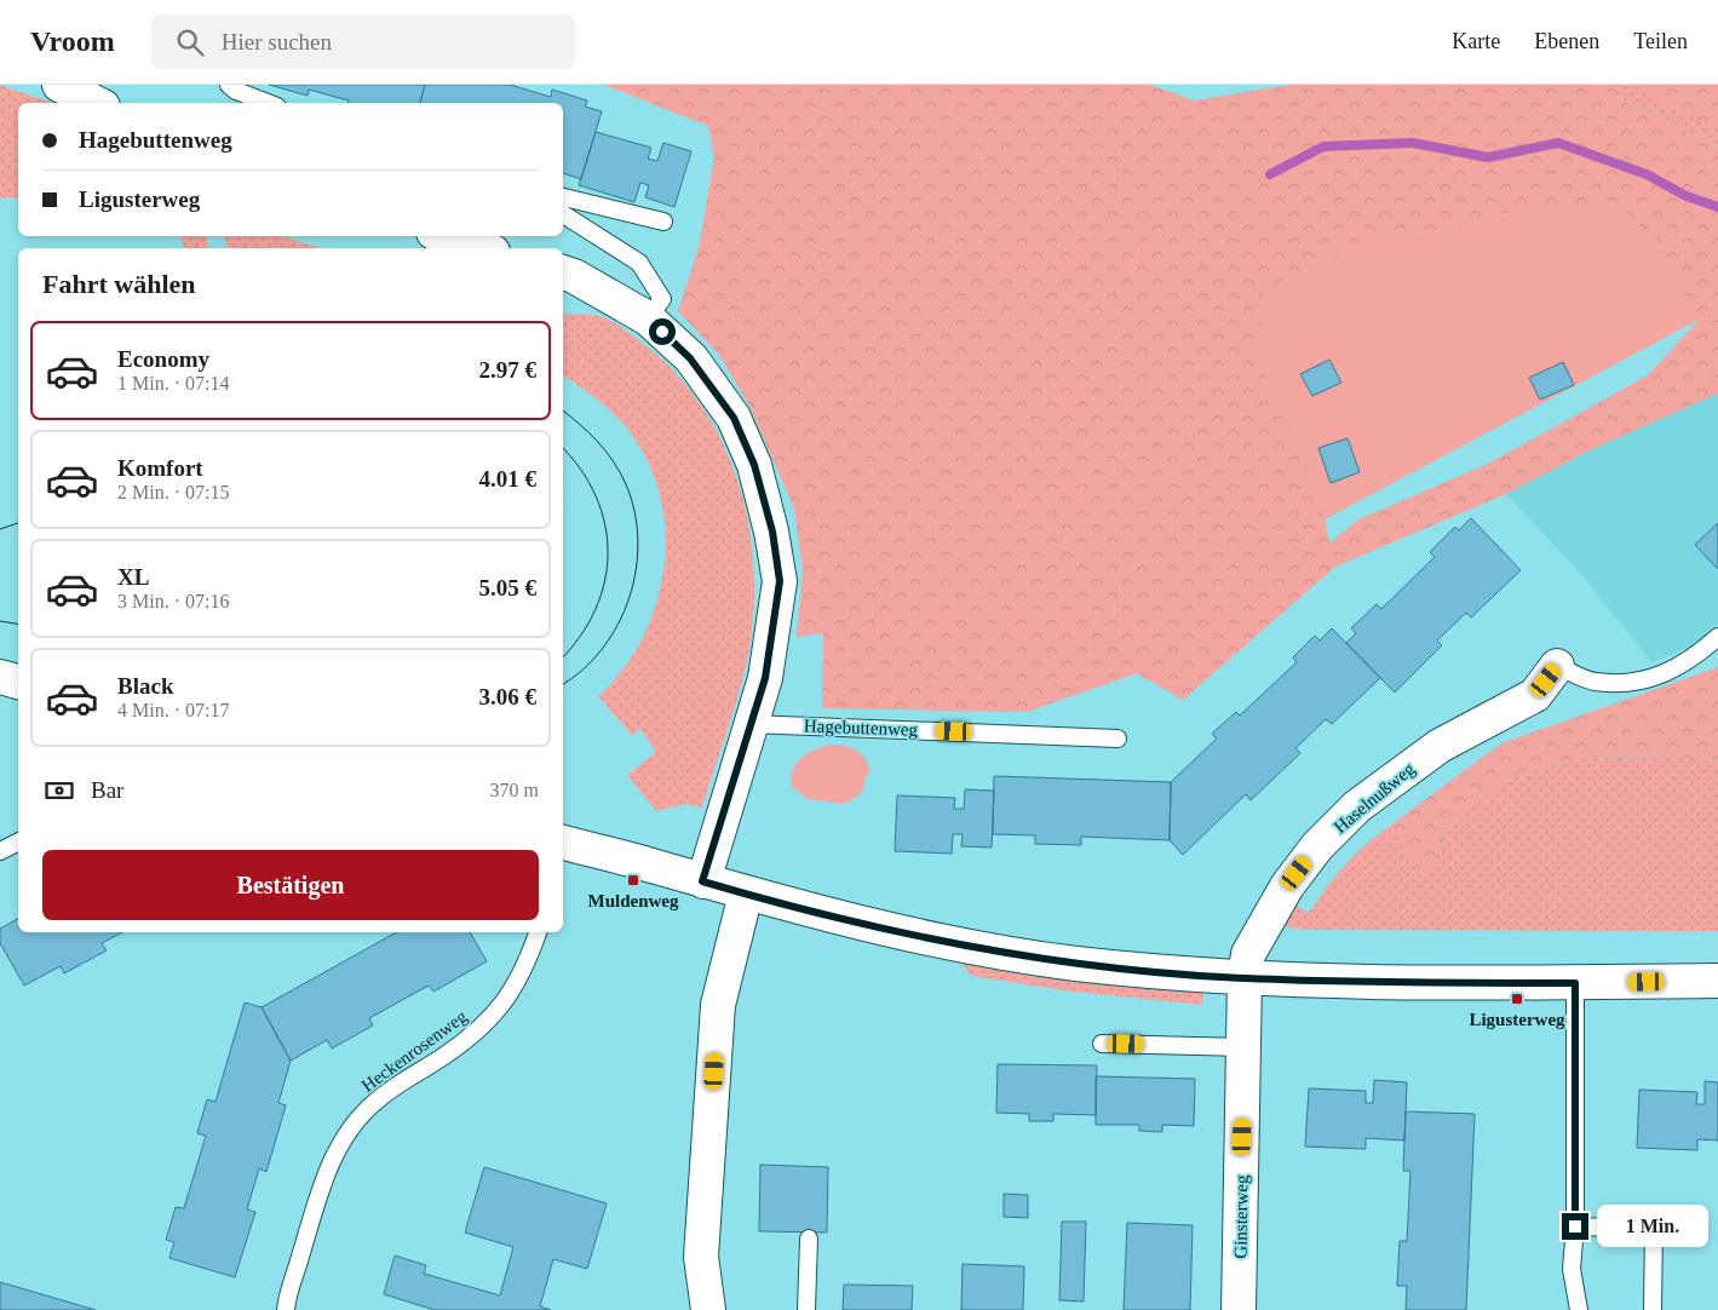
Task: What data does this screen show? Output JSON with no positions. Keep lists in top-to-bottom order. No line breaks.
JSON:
{"streets":{"street":["Haselnußweg","Ginsterweg"],"lane":["Hagebuttenweg","Heckenrosenweg"]},"crossings":[["Haselnußweg","Ginsterweg"]],"places":{"transit":["Muldenweg","Ligusterweg"]},"page":{"header":"Vroom","search":"Hier suchen","nav":["Karte","Ebenen","Teilen"],"banner":["Hagebuttenweg","Ligusterweg"],"heading":"Fahrt wählen","list":[{"name":"Economy","note":"1 Min. · 07:14","value":"2.97 €"},{"name":"Komfort","note":"2 Min. · 07:15","value":"4.01 €"},{"name":"XL","note":"3 Min. · 07:16","value":"5.05 €"},{"name":"Black","note":"4 Min. · 07:17","value":"3.06 €"}],"pay":["Bar","370 m"],"buttons":"Bestätigen","bubble":"1 Min."}}
